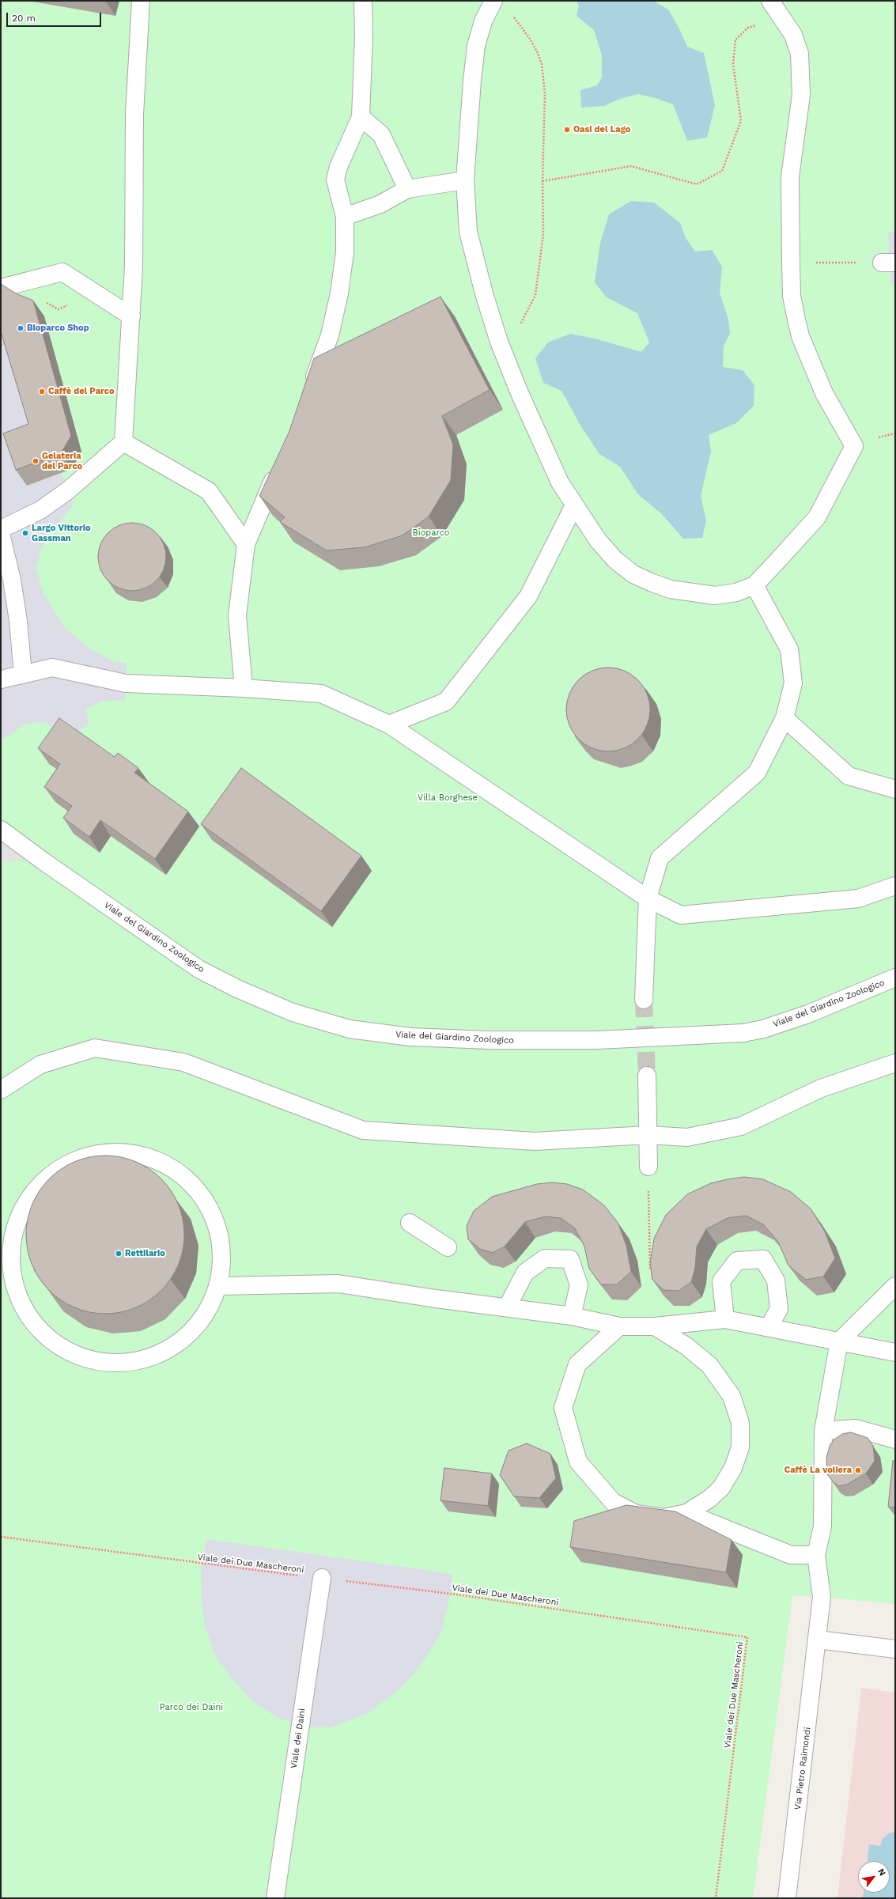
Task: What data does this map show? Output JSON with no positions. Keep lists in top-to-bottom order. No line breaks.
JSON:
{"streets":{"street":["Viale del Giardino Zoologico","Viale dei Daini","Via Pietro Raimondi"],"path":["Viale dei Due Mascheroni"]},"crossings":[["Viale dei Due Mascheroni","Viale dei Daini"]],"parks":["Bioparco","Villa Borghese","Parco dei Daini"],"places":["Oasi del Lago","Bioparco Shop","Caffè del Parco","Gelateria del Parco","Largo Vittorio Gassman","Rettilario","Caffè La voliera"],"scale_bar":"20 m","north":"top right"}
